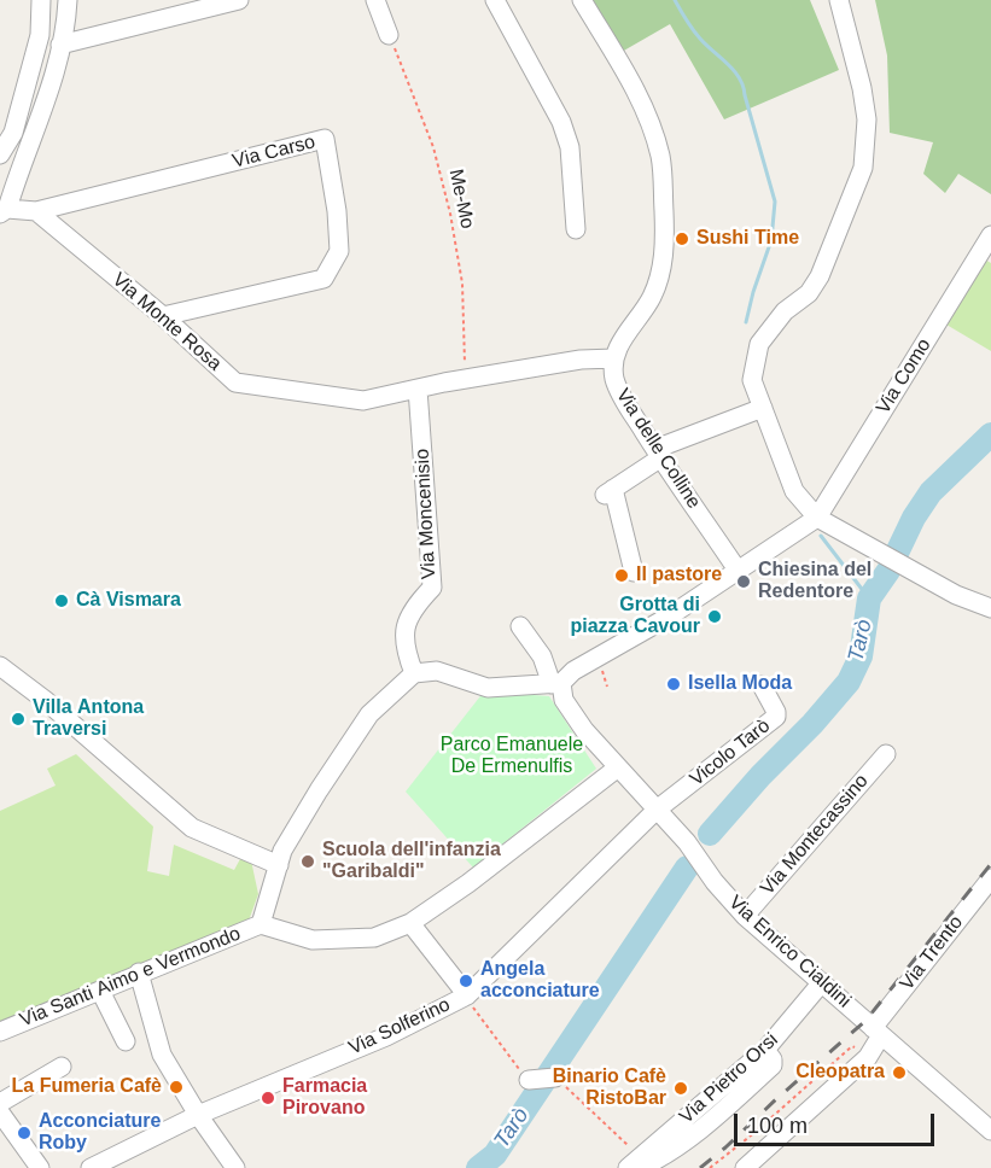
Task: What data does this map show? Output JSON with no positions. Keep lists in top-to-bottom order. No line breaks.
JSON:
{"streets":{"street":["Via Carso","Via Monte Rosa","Via Como","Via delle Colline","Via Moncenisio","Vicolo Tarò","Via Montecassino","Via Enrico Cialdini","Via Trento","Via Santi Aimo e Vermondo","Via Solferino","Via Pietro Orsi"],"path":["Me-Mo"]},"crossings":[["Via Carso","Via Monte Rosa"],["Me-Mo","Via Monte Rosa"],["Via Monte Rosa","Via delle Colline"],["Via Monte Rosa","Via Moncenisio"],["Vicolo Tarò","Via Enrico Cialdini"],["Vicolo Tarò","Via Solferino"],["Via Montecassino","Via Enrico Cialdini"],["Via Enrico Cialdini","Via Trento"],["Via Enrico Cialdini","Via Solferino"],["Via Enrico Cialdini","Via Pietro Orsi"]],"water":["Tarò"],"parks":["Parco Emanuele De Ermenulfis"],"places":["Sushi Time","Il pastore","Chiesina del Redentore","Cà Vismara","Grotta di piazza Cavour","Isella Moda","Villa Antona Traversi","Scuola dell'infanzia \"Garibaldi\"","Angela acconciature","Cleopatra","La Fumeria Cafè","Binario Cafè RistoBar","Farmacia Pirovano","Acconciature Roby"],"scale_bar":"100 m"}
